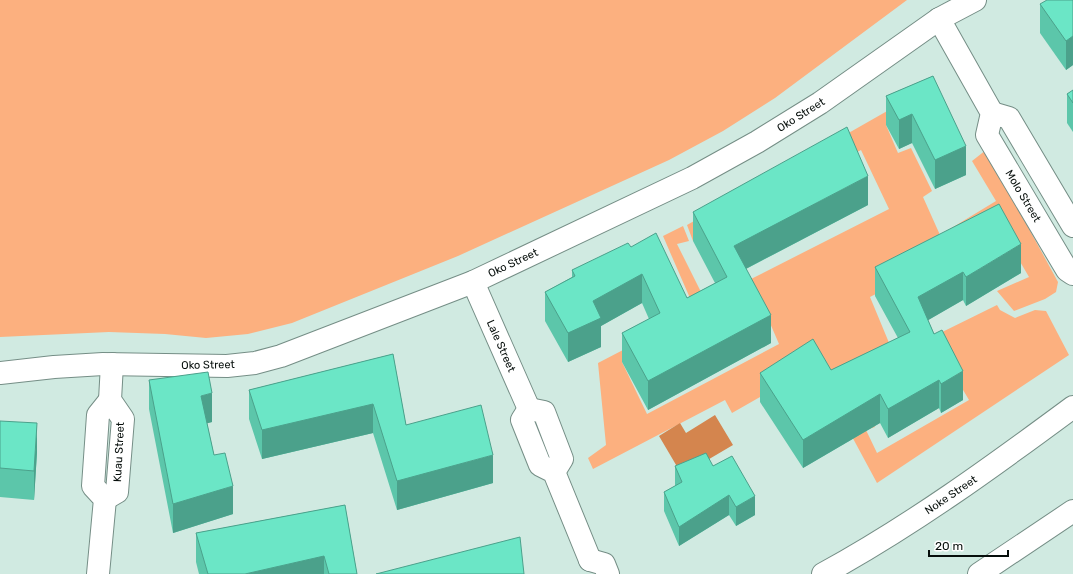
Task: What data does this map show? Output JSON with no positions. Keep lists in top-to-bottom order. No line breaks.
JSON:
{"streets":{"main road":["Oko Street","Molo Street","Lale Street","Kuau Street","Noke Street"]},"crossings":[["Oko Street","Lale Street"],["Oko Street","Kuau Street"]],"scale_bar":"20 m"}
